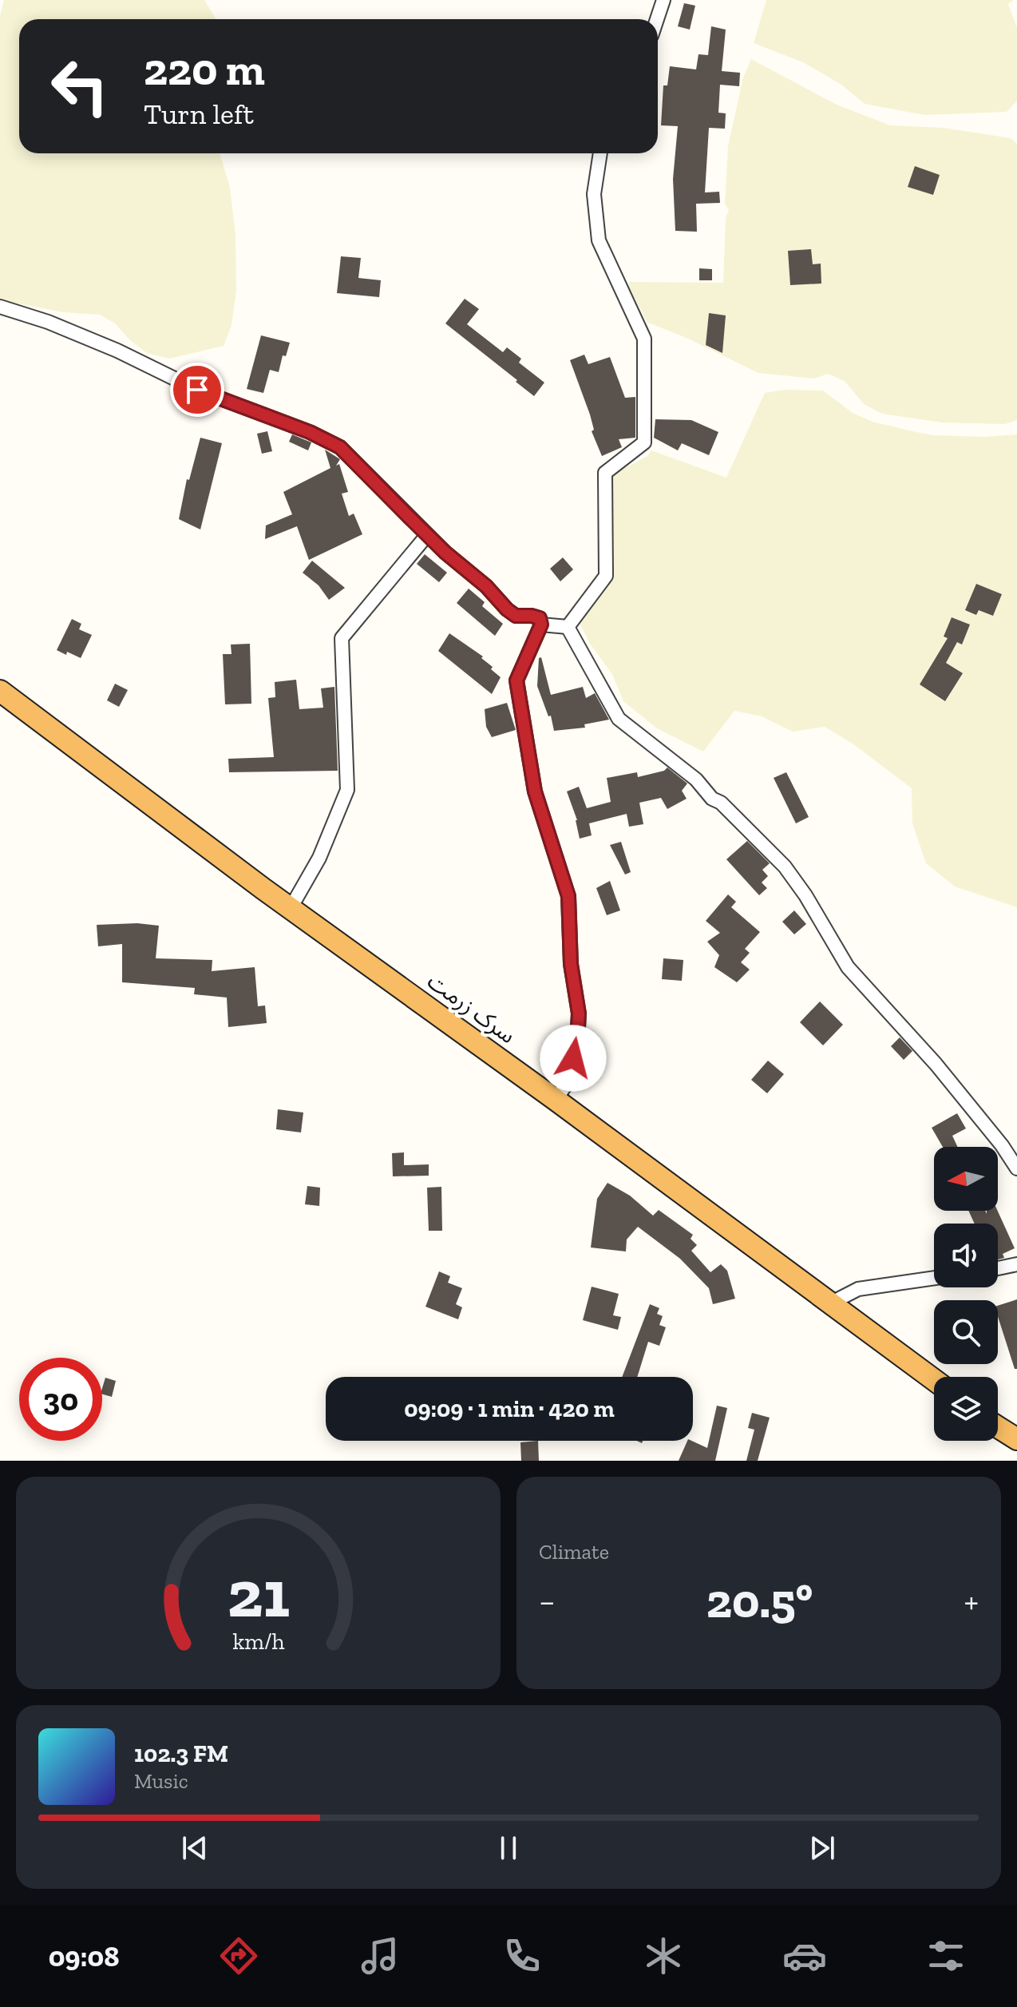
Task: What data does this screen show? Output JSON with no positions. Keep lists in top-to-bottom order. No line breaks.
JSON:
{"streets":{"highway":["سرک زرمت"]},"north":"left","page":{"turn":["220 m","Turn left"],"limit":"30","trip":"09:09 · 1 min · 420 m","tile":"Climate","heat":["−","20.5°","+"],"song":["102.3 FM","Music"],"tabs":"09:08","gauge":["21","km/h"]}}
